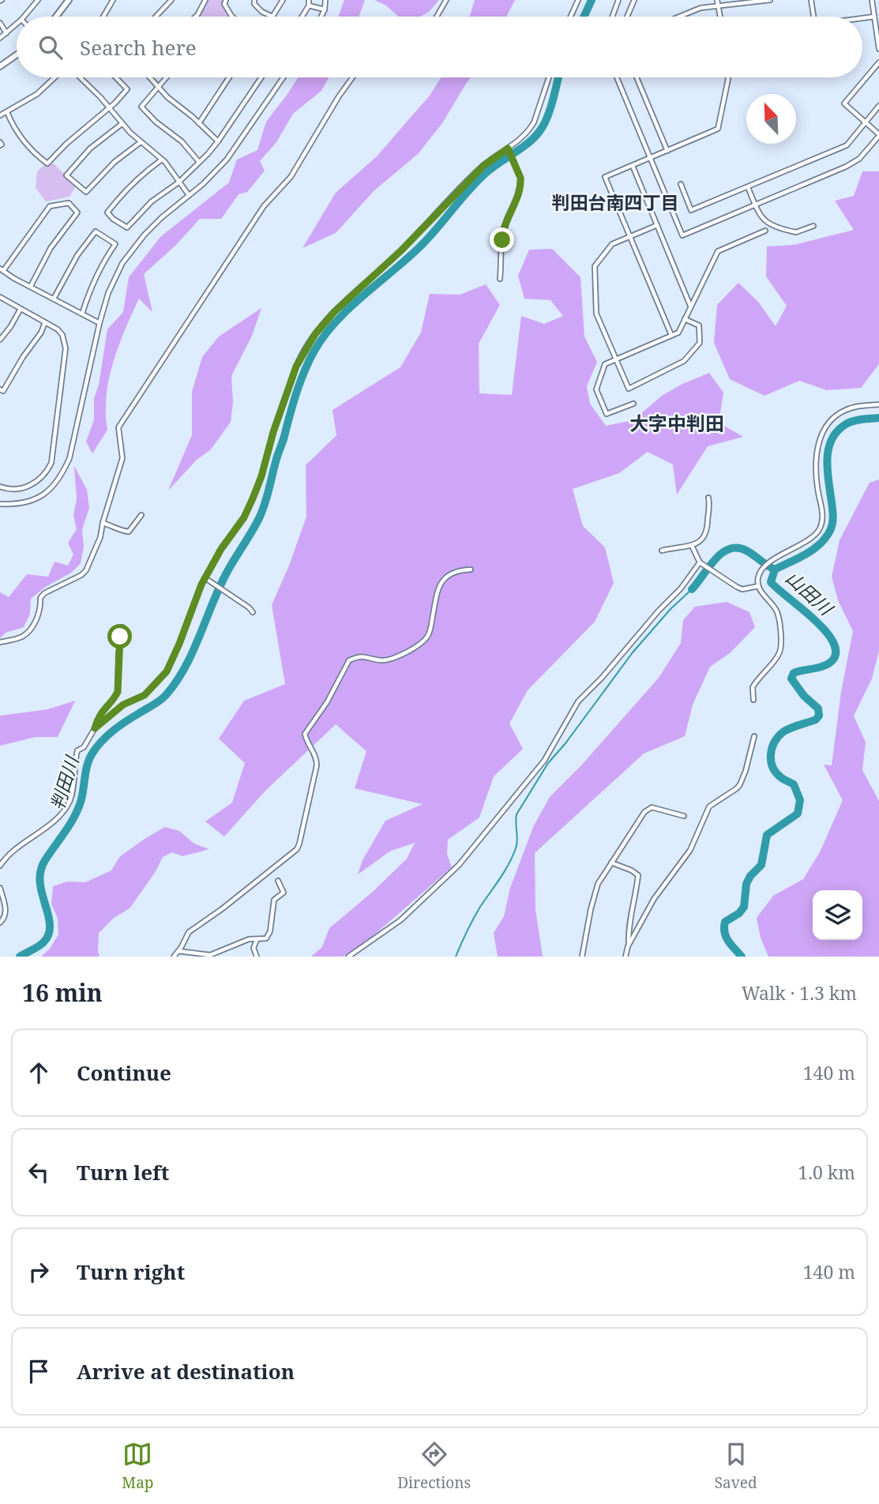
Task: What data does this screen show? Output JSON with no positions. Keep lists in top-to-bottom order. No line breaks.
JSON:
{"districts":["判田台南四丁目","大字中判田"],"water":["山田川","判田川"],"north":"top left","page":{"search":"Search here","heading":["16 min","Walk · 1.3 km"],"list":[["Continue","140 m"],["Turn left","1.0 km"],["Turn right","140 m"],"Arrive at destination"],"nav":["Map","Directions","Saved"]}}
